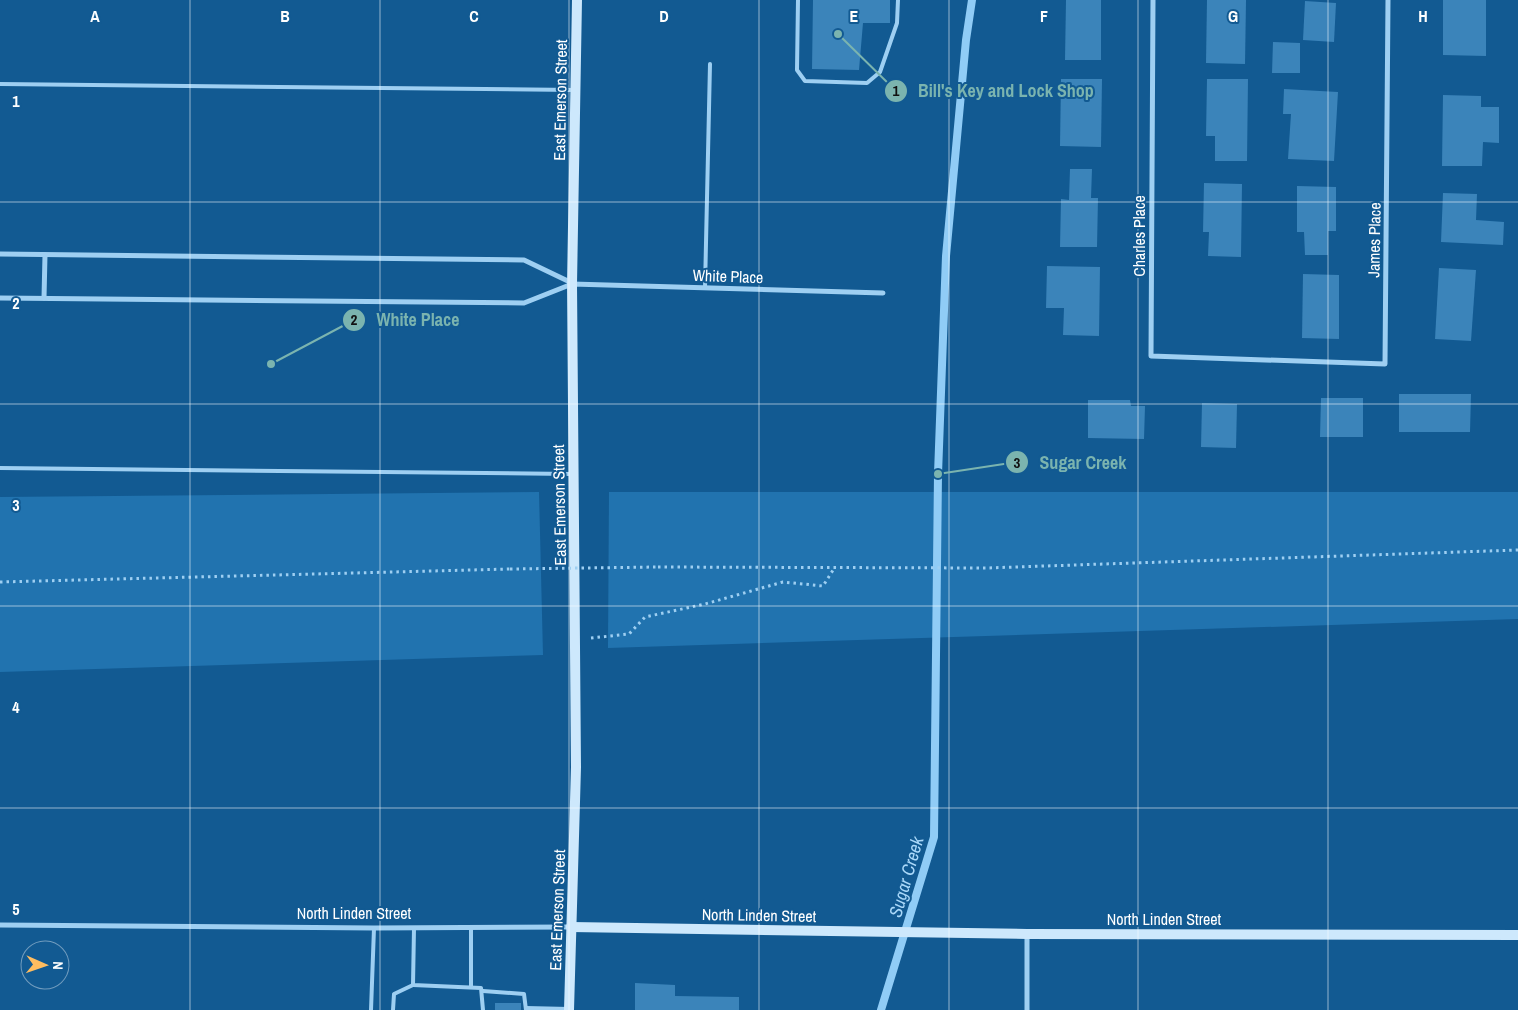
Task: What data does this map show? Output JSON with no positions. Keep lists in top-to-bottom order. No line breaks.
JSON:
{"streets":{"main road":["East Emerson Street","North Linden Street"],"street":["Charles Place","James Place","White Place"]},"crossings":[["East Emerson Street","White Place"],["East Emerson Street","North Linden Street"],["Charles Place","James Place"]],"water":["Sugar Creek"],"places":["Bill's Key and Lock Shop","White Place","Sugar Creek"],"north":"right","grid":{"columns":["A","B","C","D","E","F","G","H"],"rows":["1","2","3","4","5"]}}
